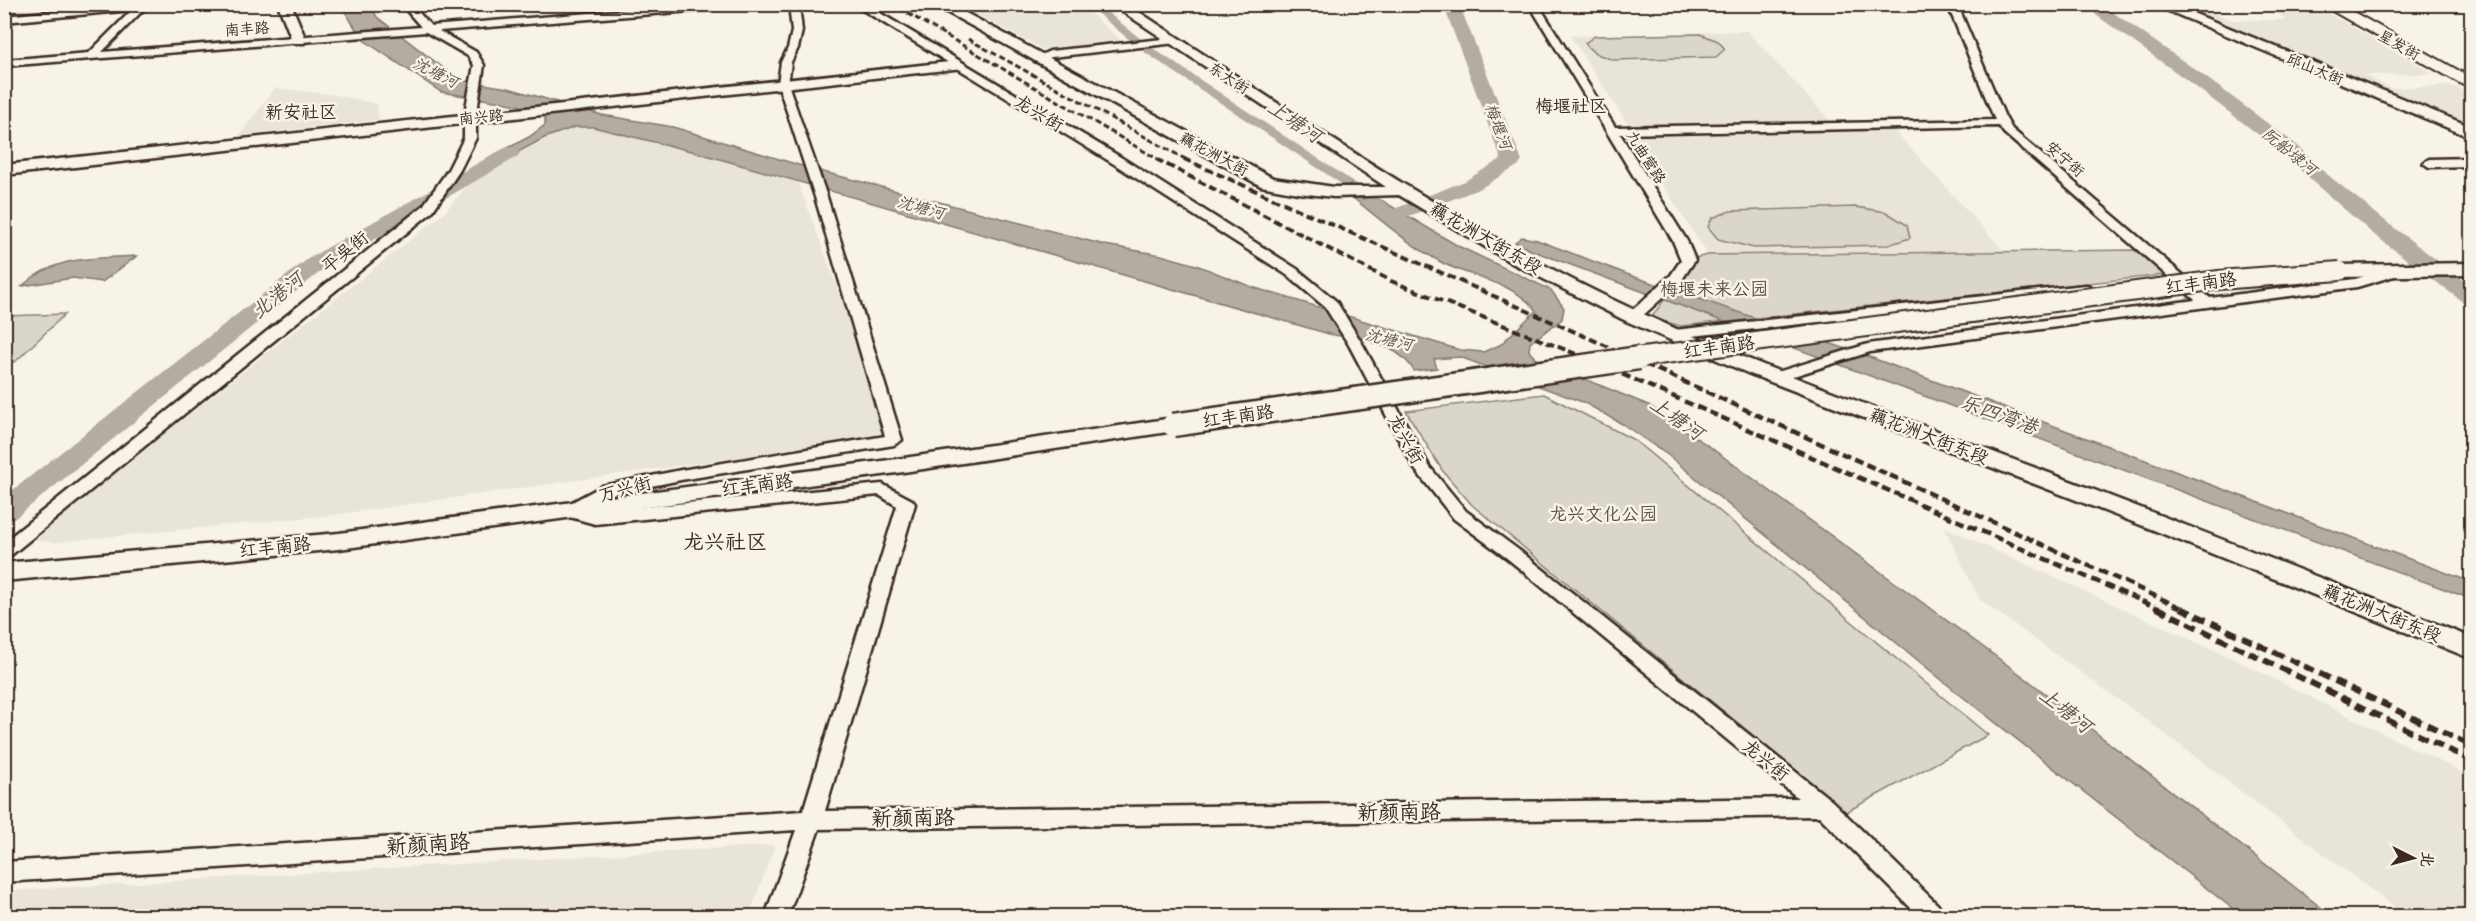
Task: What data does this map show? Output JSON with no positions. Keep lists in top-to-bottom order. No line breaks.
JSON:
{"streets":{"main road":["星发街"],"street":["南丰路","邱山大街","东大街","龙兴街","南兴路","藕花洲大街","九曲营路","安宁街","藕花洲大街东段","平吴街","红丰南路","万兴街","新颜南路"]},"crossings":[["南丰路","平吴街"],["东大街","藕花洲大街"],["东大街","藕花洲大街东段"],["龙兴街","南兴路"],["龙兴街","新颜南路"],["南兴路","平吴街"],["南兴路","万兴街"],["藕花洲大街","藕花洲大街东段"],["九曲营路","藕花洲大街东段"],["红丰南路","万兴街"],["万兴街","新颜南路"]],"districts":["梅堰社区","新安社区","龙兴社区"],"water":["沈塘河","上塘河","梅堰河","阮船埭河","北港河","乐四湾港"],"parks":["梅堰未来公园","龙兴文化公园"],"north":"right"}
